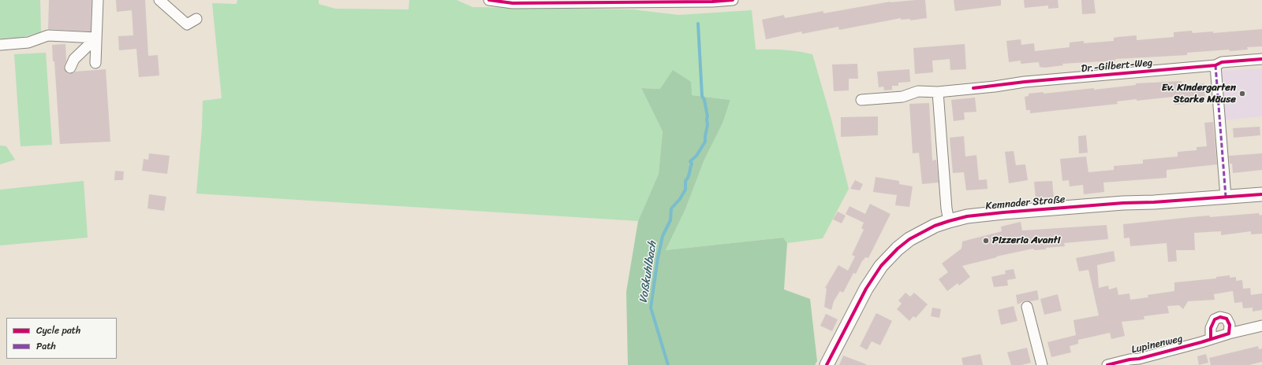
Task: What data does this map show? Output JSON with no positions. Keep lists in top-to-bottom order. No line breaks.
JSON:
{"streets":{"main road":["Kemnader Straße"],"street":["Dr.-Gilbert-Weg","Lupinenweg"]},"water":["Voßkuhlbach"],"places":["Ev. Kindergarten Starke Mäuse","Pizzeria Avanti"],"legend":["Cycle path","Path"]}
